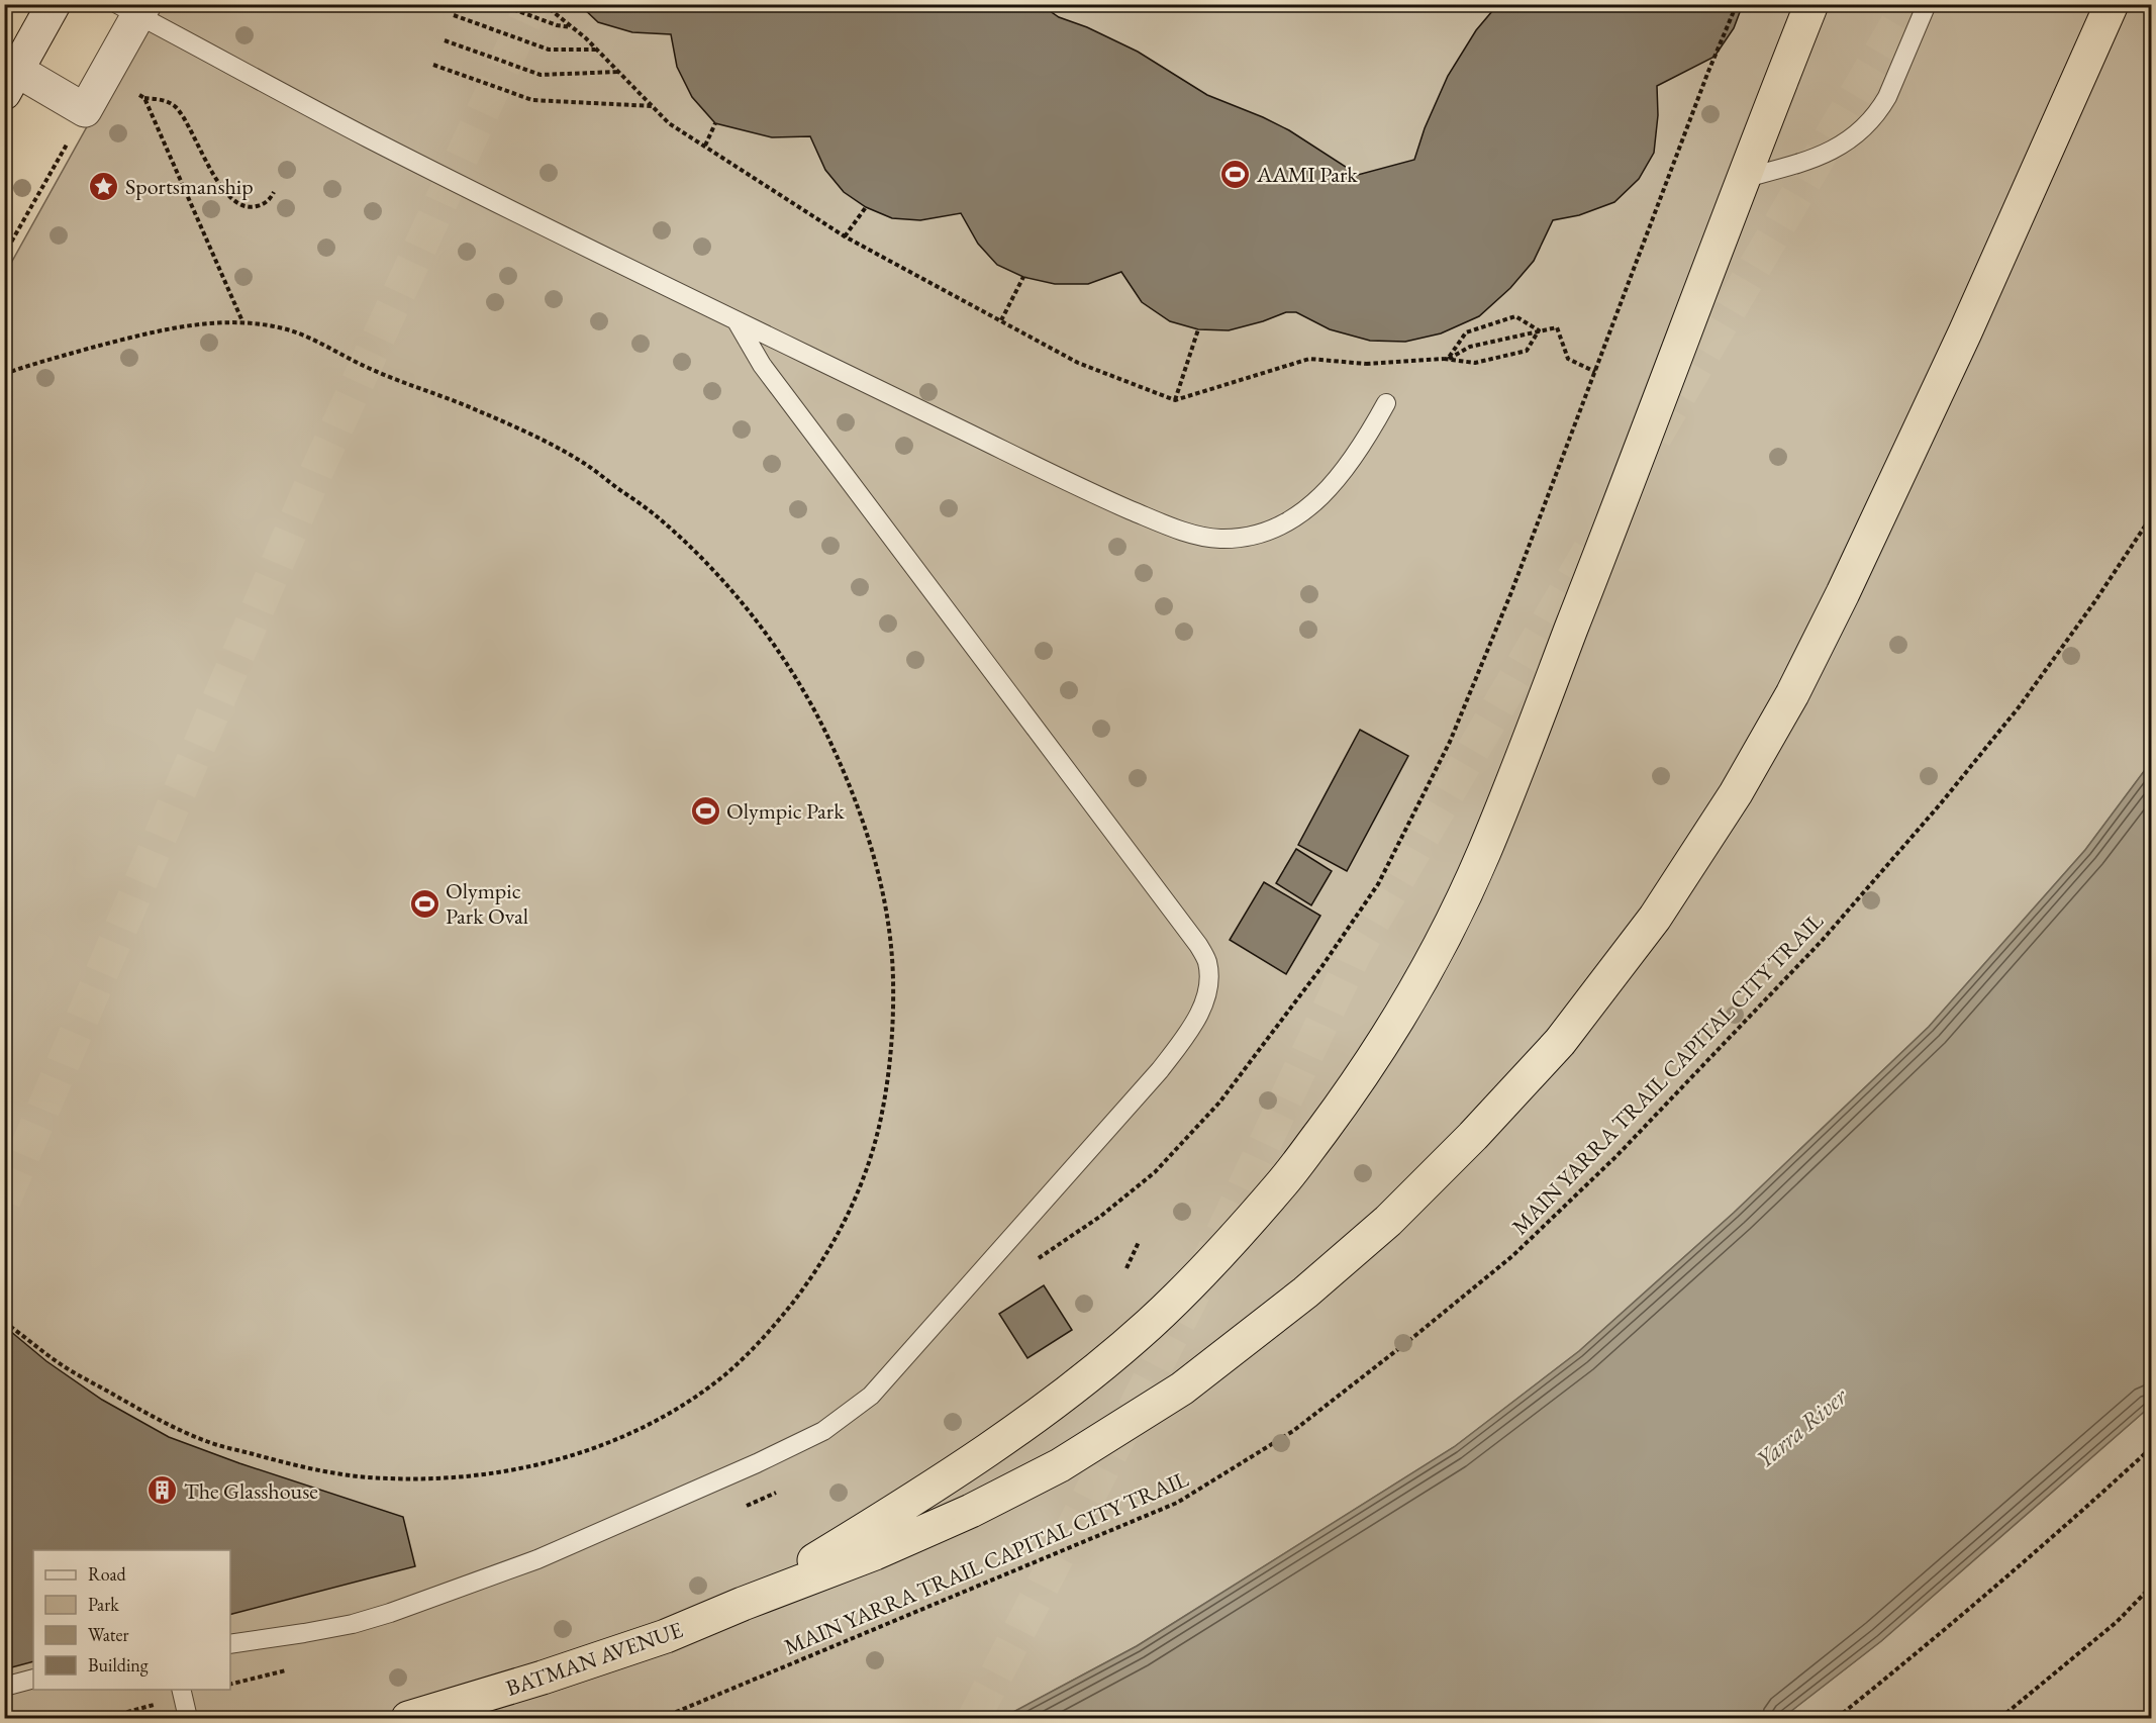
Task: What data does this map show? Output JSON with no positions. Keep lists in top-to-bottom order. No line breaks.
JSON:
{"streets":{"highway":["BATMAN AVENUE"],"path":["MAIN YARRA TRAIL CAPITAL CITY TRAIL"]},"water":["Yarra River"],"places":{"sports":["AAMI Park","Olympic Park","Olympic Park Oval"],"place":["Sportsmanship"],"building":["The Glasshouse"]},"legend":["Road","Park","Water","Building"]}
